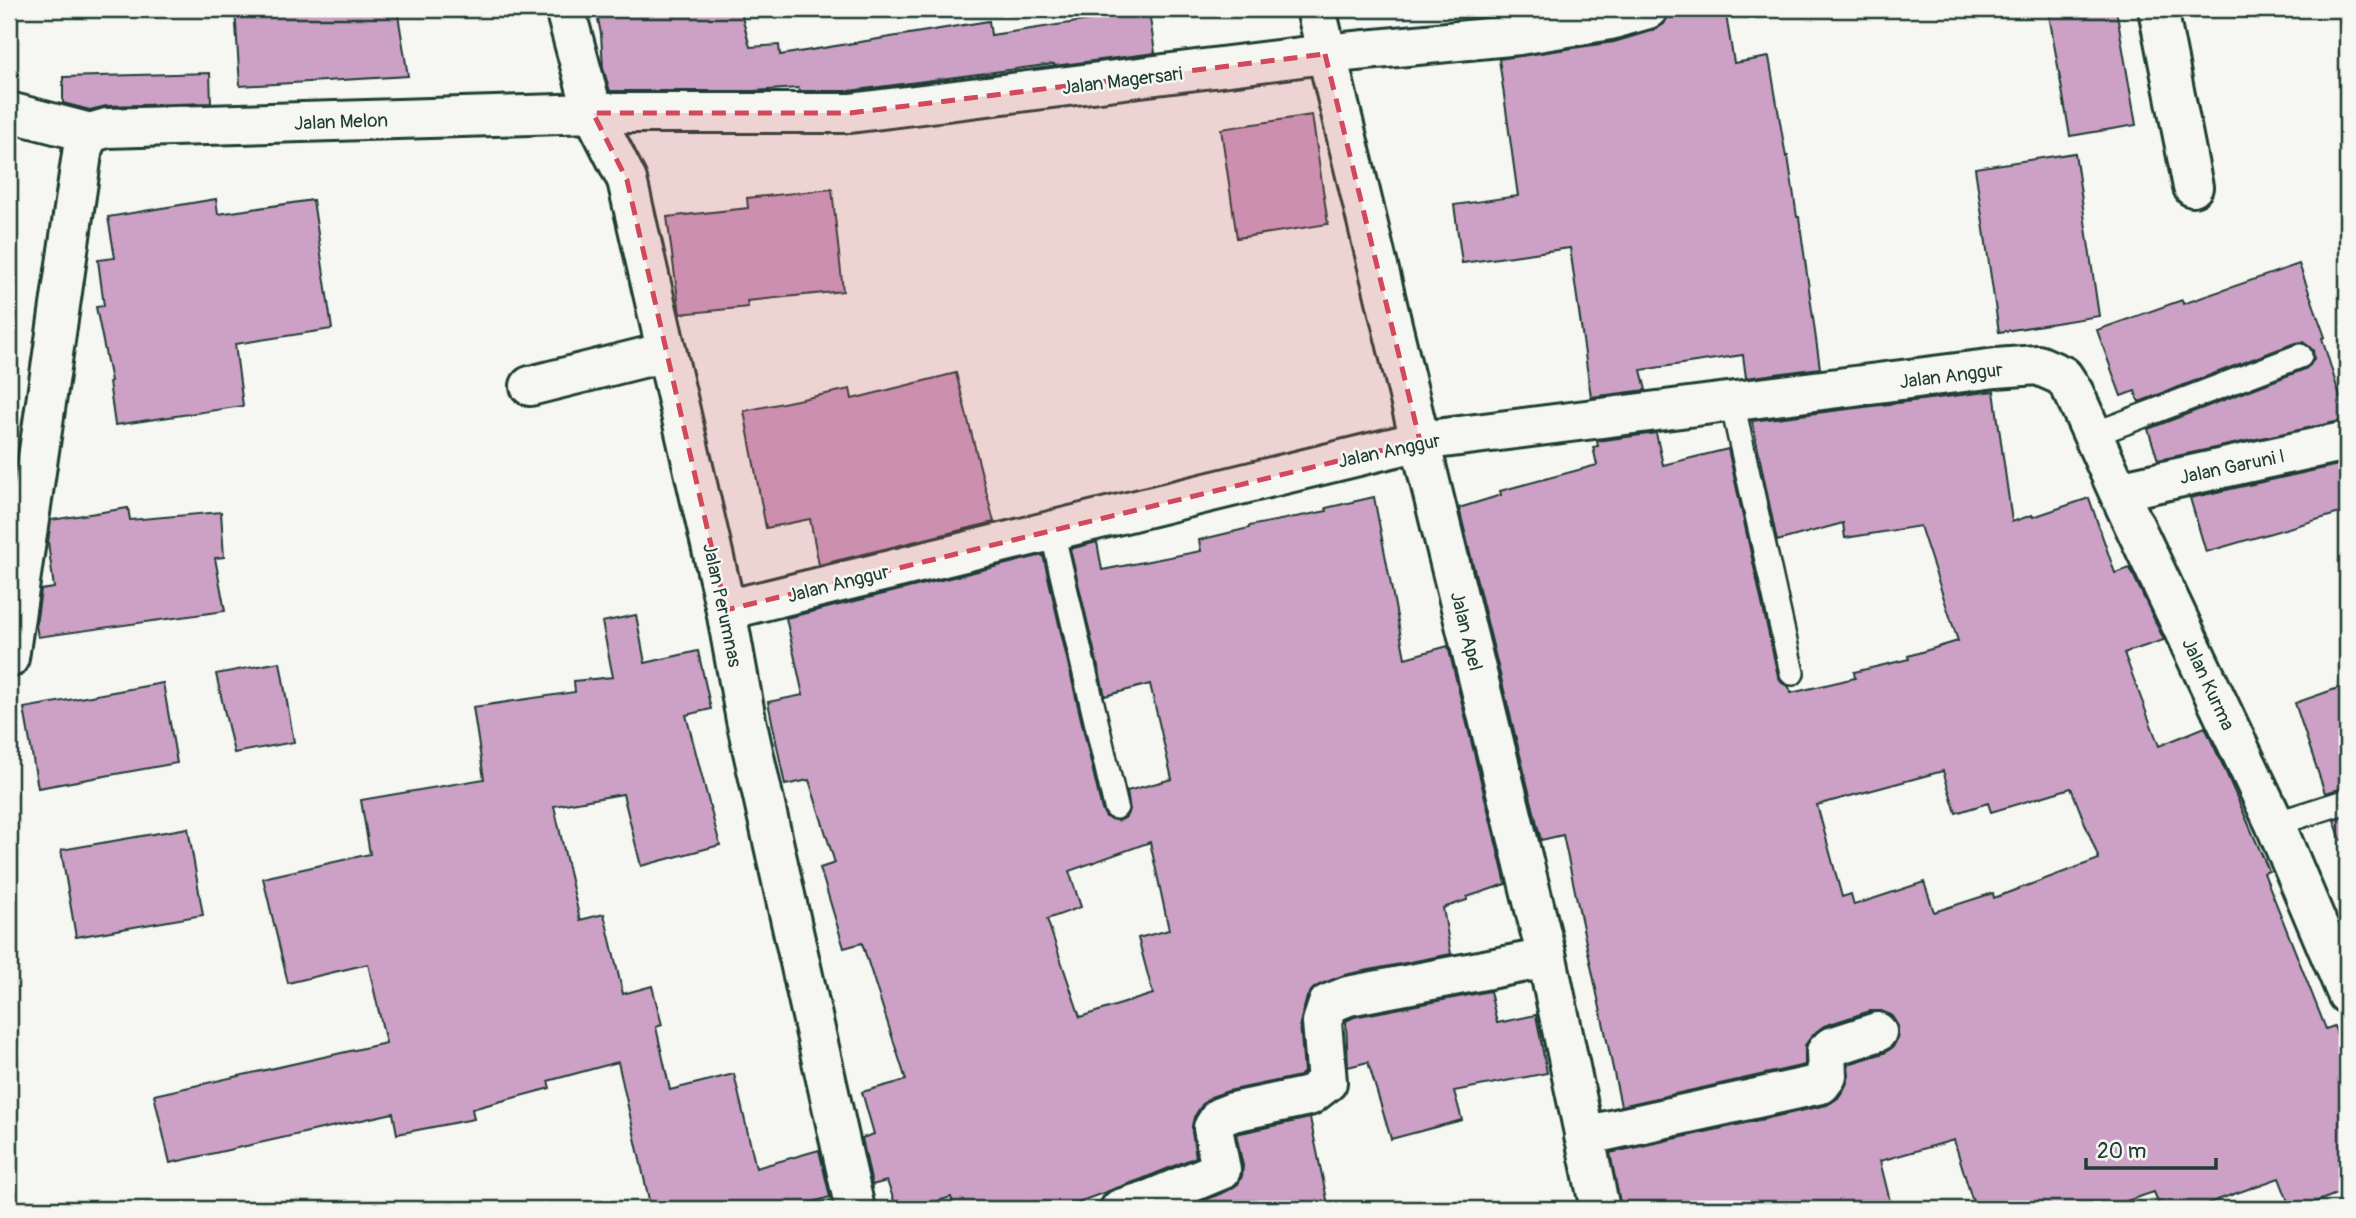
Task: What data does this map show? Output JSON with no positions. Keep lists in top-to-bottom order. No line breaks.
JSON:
{"streets":{"street":["Jalan Magersari","Jalan Melon","Jalan Anggur","Jalan Garuni I","Jalan Perumnas","Jalan Apel","Jalan Kurma"]},"crossings":[["Jalan Magersari","Jalan Melon"],["Jalan Magersari","Jalan Perumnas"],["Jalan Magersari","Jalan Apel"],["Jalan Melon","Jalan Perumnas"],["Jalan Anggur","Jalan Perumnas"],["Jalan Anggur","Jalan Apel"],["Jalan Anggur","Jalan Kurma"],["Jalan Garuni I","Jalan Kurma"]],"scale_bar":"20 m"}
